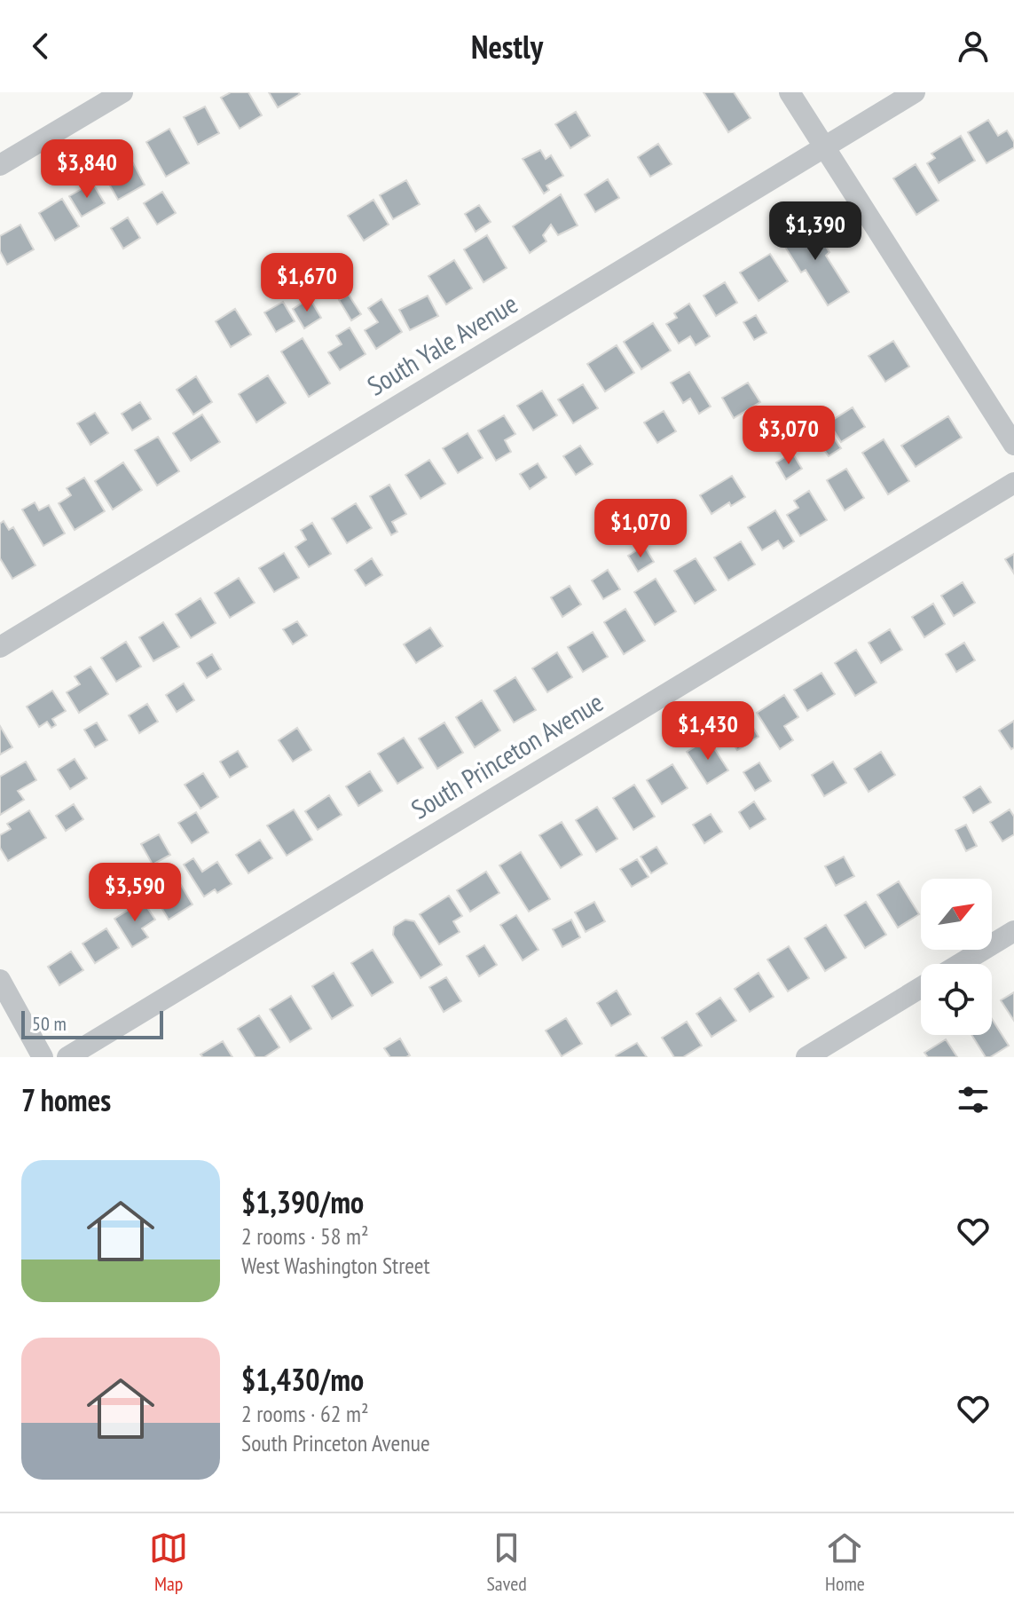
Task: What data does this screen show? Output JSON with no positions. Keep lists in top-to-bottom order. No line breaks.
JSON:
{"streets":{"street":["South Yale Avenue","South Princeton Avenue"]},"scale_bar":"50 m","north":"top right","page":{"header":"Nestly","price":["$3,840","$1,390","$1,670","$3,070","$1,070","$1,430","$3,590"],"scale":"50 m","heading":"7 homes","list":[{"name":"$1,390/mo","note":"2 rooms · 58 m² · West Washington Street"},{"name":"$1,430/mo","note":"2 rooms · 62 m² · South Princeton Avenue"}],"tabs":["Map","Saved","Home"]}}
